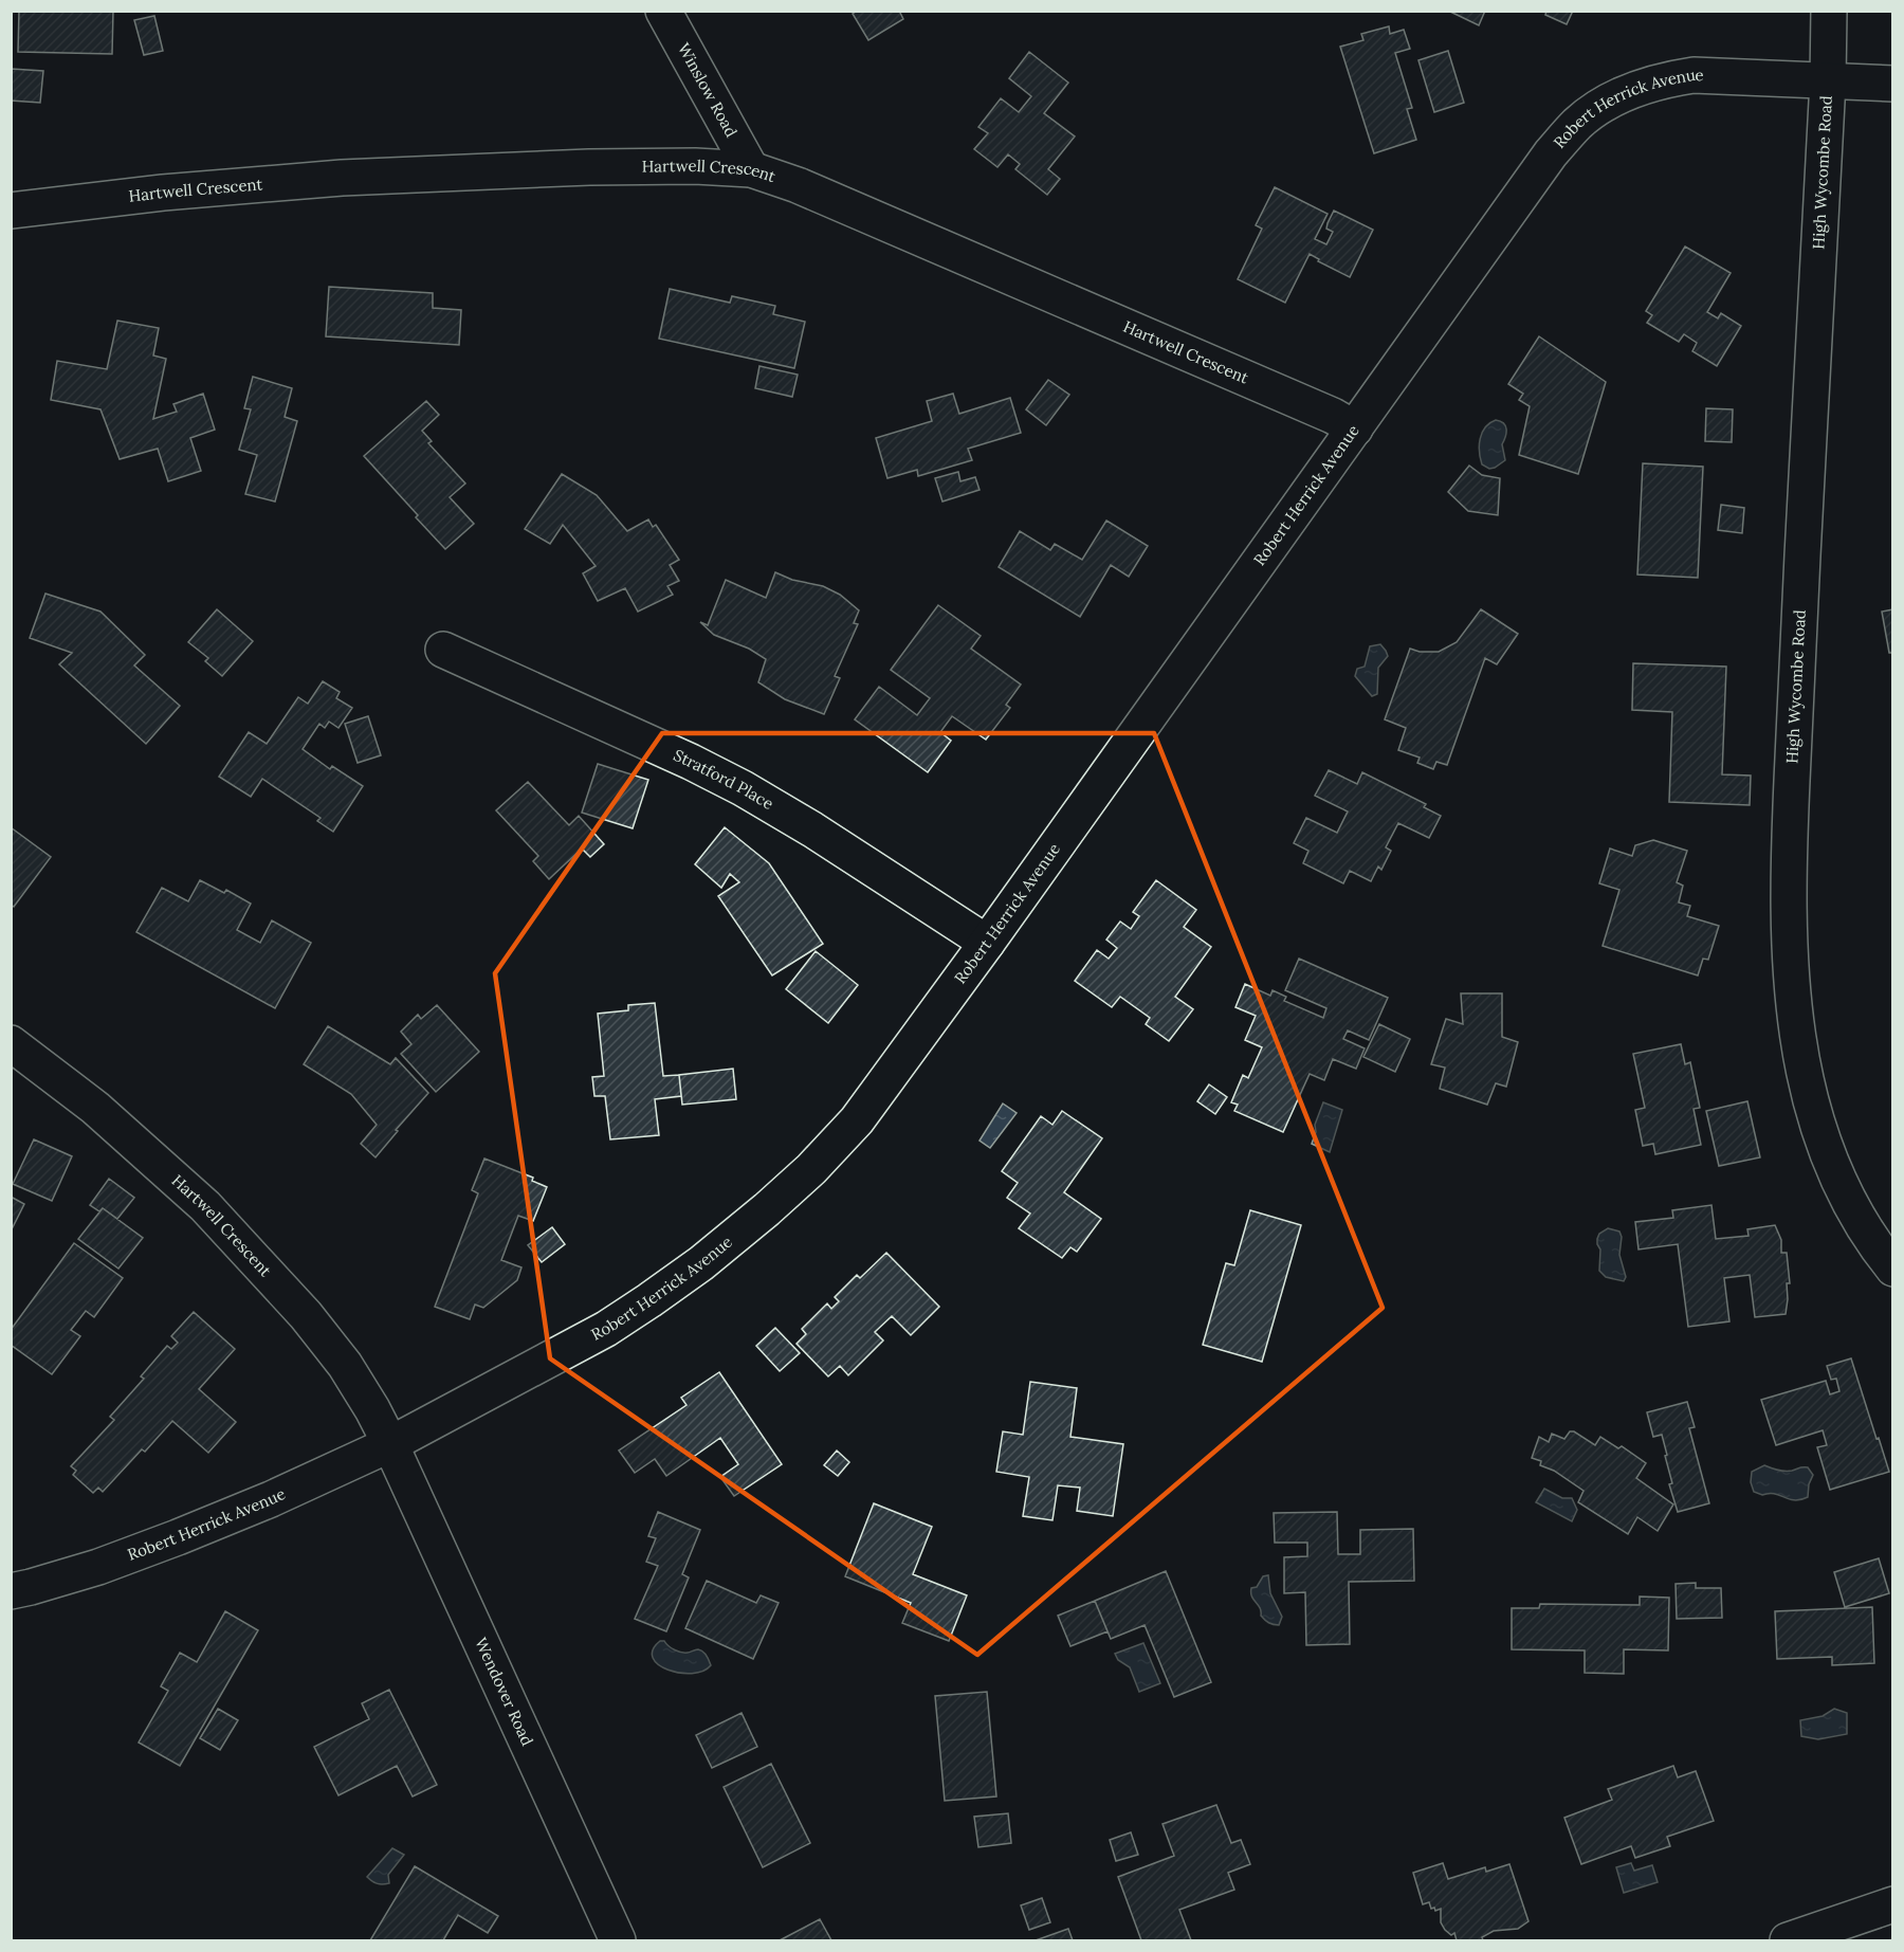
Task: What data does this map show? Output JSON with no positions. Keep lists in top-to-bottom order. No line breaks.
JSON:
{"streets":{"street":["Winslow Road","Robert Herrick Avenue","High Wycombe Road","Hartwell Crescent","Stratford Place","Wendover Road"]},"crossings":[["Winslow Road","Hartwell Crescent"],["Robert Herrick Avenue","High Wycombe Road"],["Robert Herrick Avenue","Hartwell Crescent"],["Robert Herrick Avenue","Stratford Place"],["Robert Herrick Avenue","Wendover Road"],["Hartwell Crescent","Wendover Road"]]}
